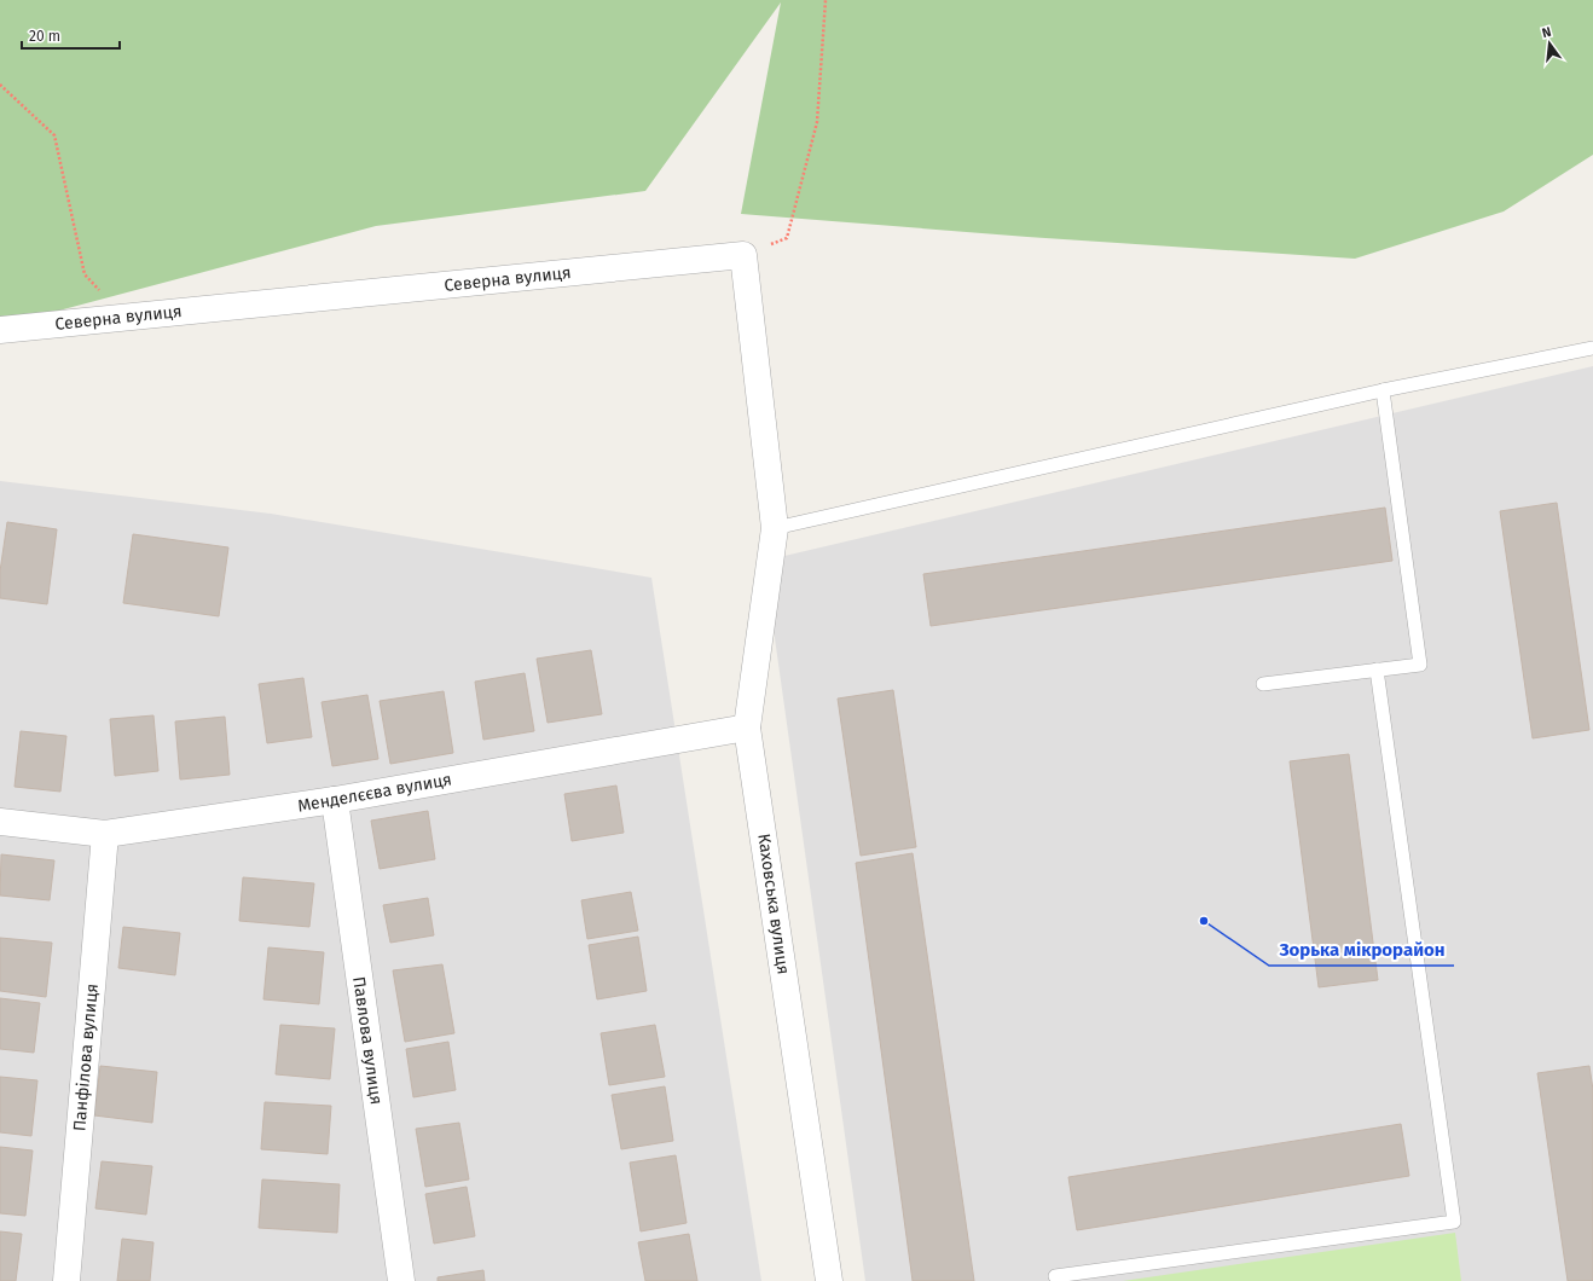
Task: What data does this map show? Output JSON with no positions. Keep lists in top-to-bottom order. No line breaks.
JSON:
{"streets":{"street":["Северна вулиця","Менделєєва вулиця","Каховська вулиця","Павлова вулиця","Панфілова вулиця"]},"crossings":[["Менделєєва вулиця","Каховська вулиця"],["Менделєєва вулиця","Павлова вулиця"],["Менделєєва вулиця","Панфілова вулиця"]],"places":["Зорька мікрорайон"],"scale_bar":"20 m","north":"top"}
